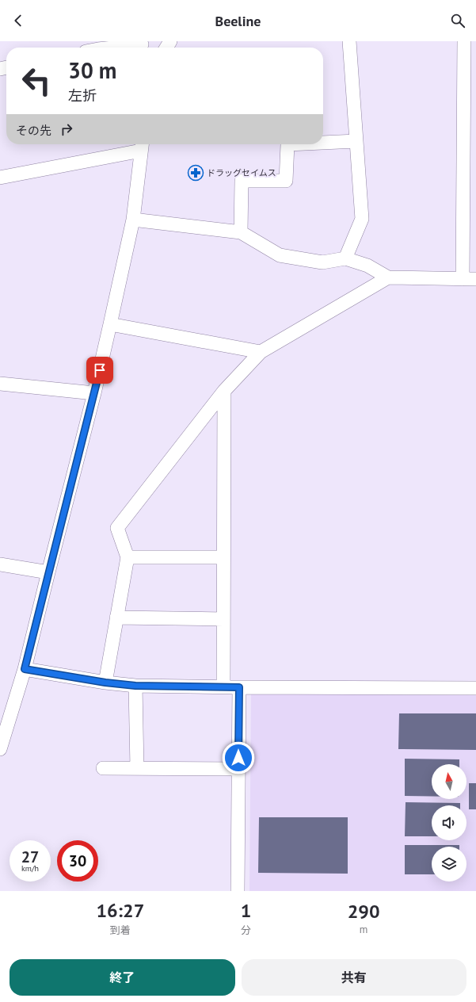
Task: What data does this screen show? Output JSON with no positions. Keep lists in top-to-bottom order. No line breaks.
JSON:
{"places":{"pharmacy":["ドラッグセイムス"]},"north":"top","page":{"header":"Beeline","turn":["30 m","左折"],"then":"その先","speed":"27 km/h","limit":"30","eta":["16:27","到着","1","分","290","m"],"buttons":["終了","共有"]}}
